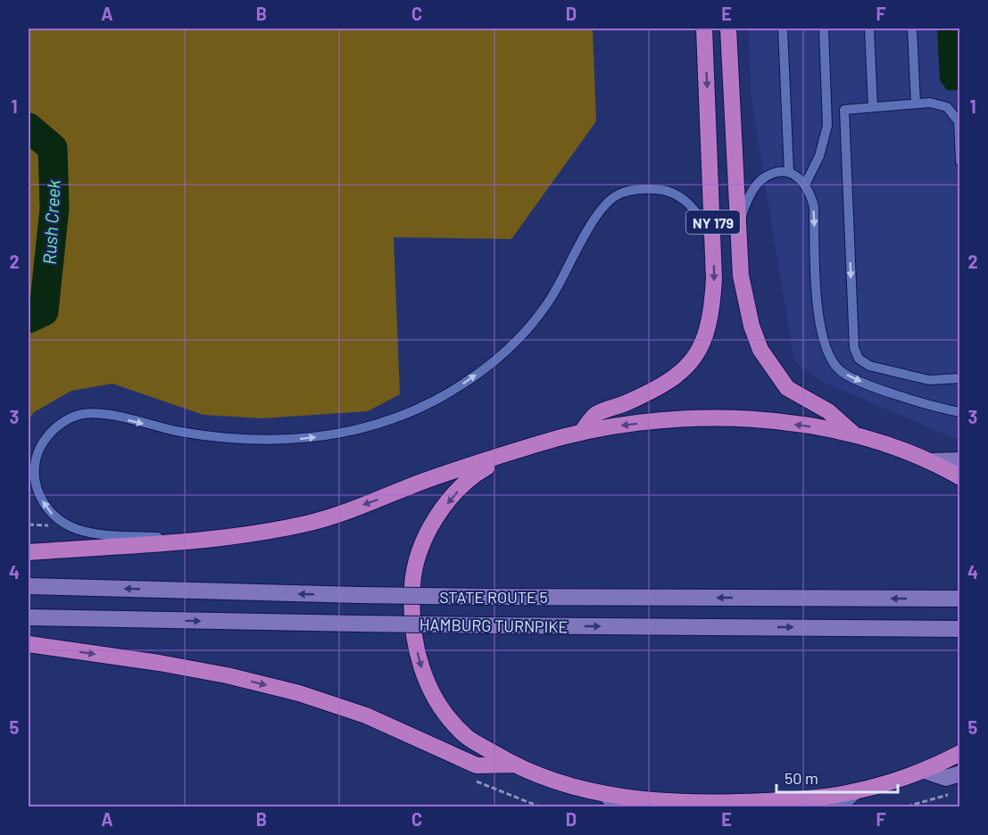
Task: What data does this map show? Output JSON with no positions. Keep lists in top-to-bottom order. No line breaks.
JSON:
{"streets":{"highway":["NY 179"],"main road":["STATE ROUTE 5","HAMBURG TURNPIKE"]},"one_way":["STATE ROUTE 5","HAMBURG TURNPIKE"],"water":["Rush Creek"],"scale_bar":"50 m","grid":{"columns":["A","B","C","D","E","F"],"rows":["1","2","3","4","5"]}}
